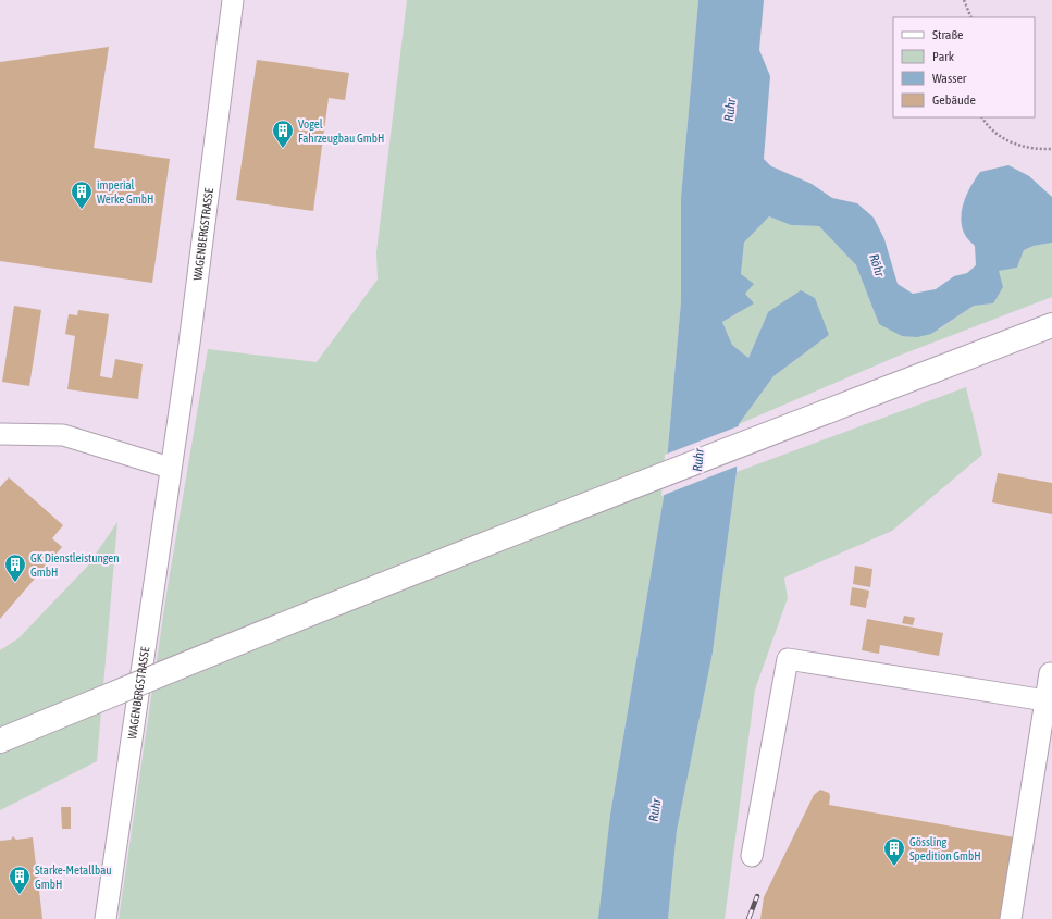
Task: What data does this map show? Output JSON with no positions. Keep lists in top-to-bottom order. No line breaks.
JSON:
{"streets":{"street":["WAGENBERGSTRASSE"]},"water":["Ruhr","Röhr"],"places":{"building":["Vogel Fahrzeugbau GmbH","imperial Werke GmbH","GK Dienstleistungen GmbH","Gössling Spedition GmbH","Starke-Metallbau GmbH"]},"legend":["Straße","Park","Wasser","Gebäude"]}
